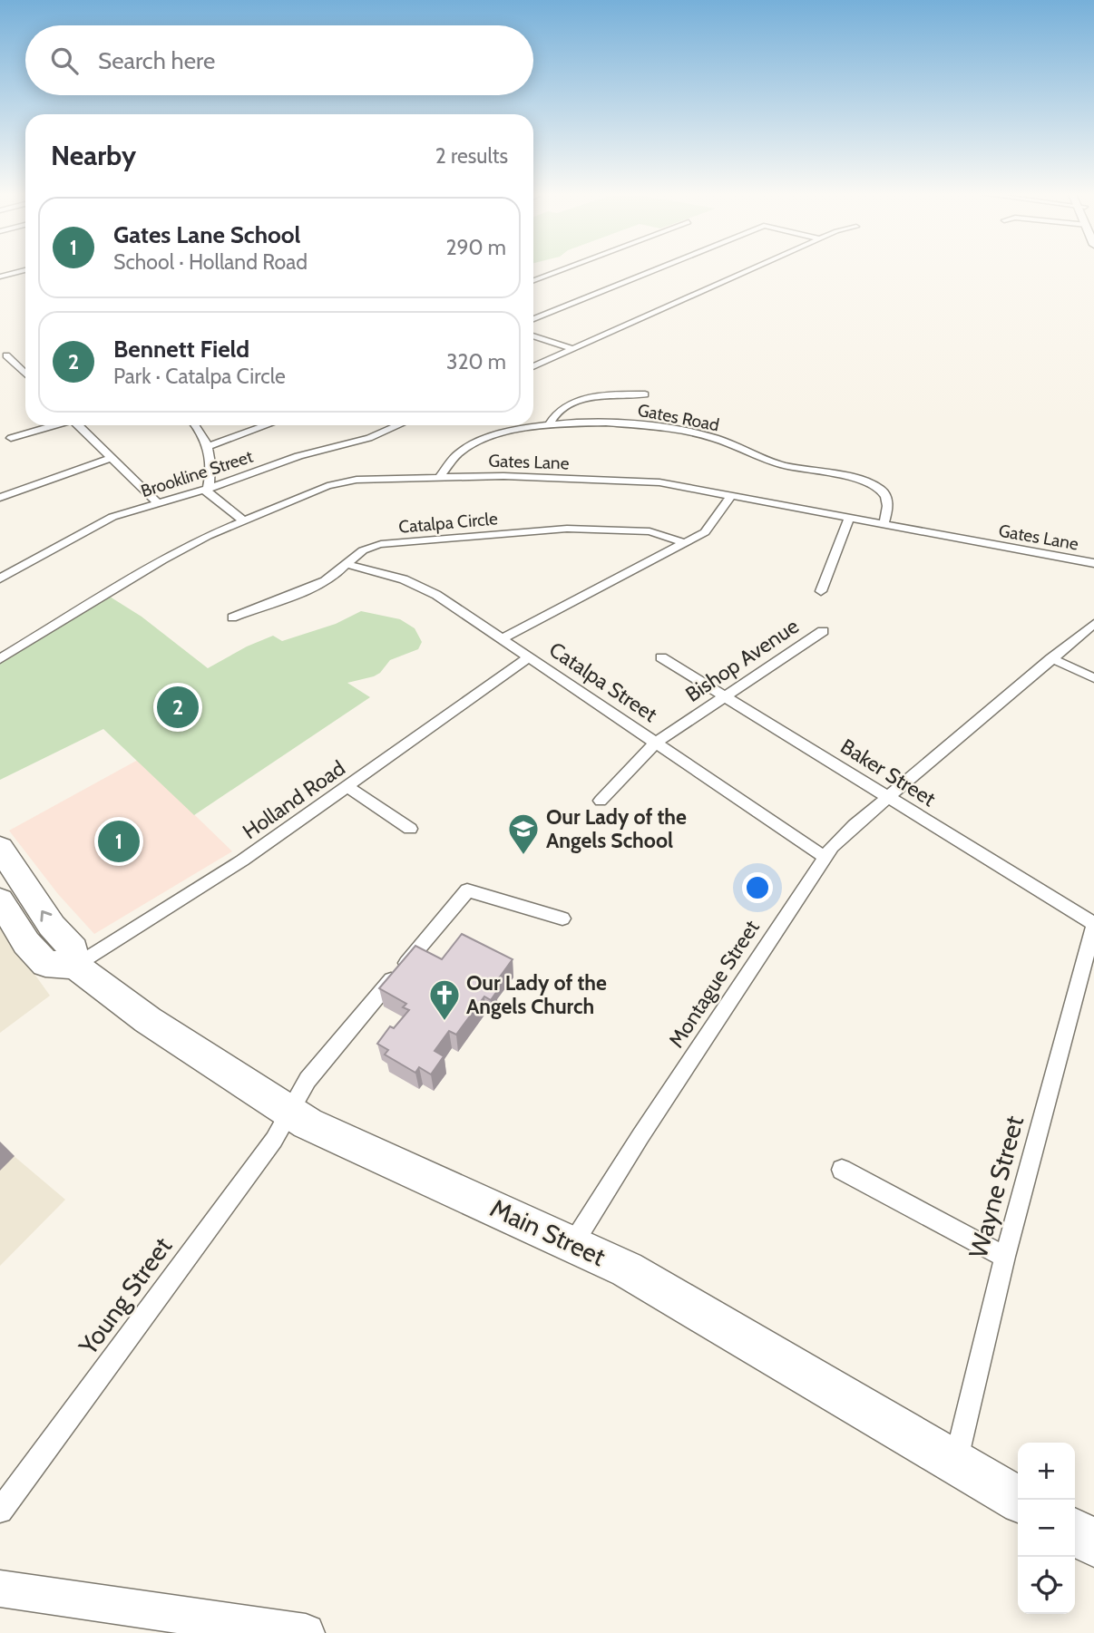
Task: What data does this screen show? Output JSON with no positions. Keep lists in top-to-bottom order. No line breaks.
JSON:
{"streets":{"highway":["Main Street"],"street":["Gates Road","Gates Lane","Brookline Street","Catalpa Circle","Bishop Avenue","Catalpa Street","Baker Street","Holland Road","Montague Street","Wayne Street","Young Street"]},"crossings":[["Gates Road","Gates Lane"],["Catalpa Circle","Catalpa Street"],["Bishop Avenue","Catalpa Street"],["Bishop Avenue","Baker Street"],["Catalpa Street","Holland Road"],["Catalpa Street","Montague Street"],["Baker Street","Montague Street"],["Baker Street","Wayne Street"],["Holland Road","Main Street"],["Montague Street","Main Street"],["Wayne Street","Main Street"],["Main Street","Young Street"]],"places":{"school or university":["Our Lady of the Angels School"],"church":["Our Lady of the Angels Church"]},"page":{"search":"Search here","heading":["Nearby","2 results"],"list":[{"mark":"1","name":"Gates Lane School","note":"School · Holland Road","value":"290 m"},{"mark":"2","name":"Bennett Field","note":"Park · Catalpa Circle","value":"320 m"}],"pins":["2","1"],"map_buttons":["+","−"]}}
